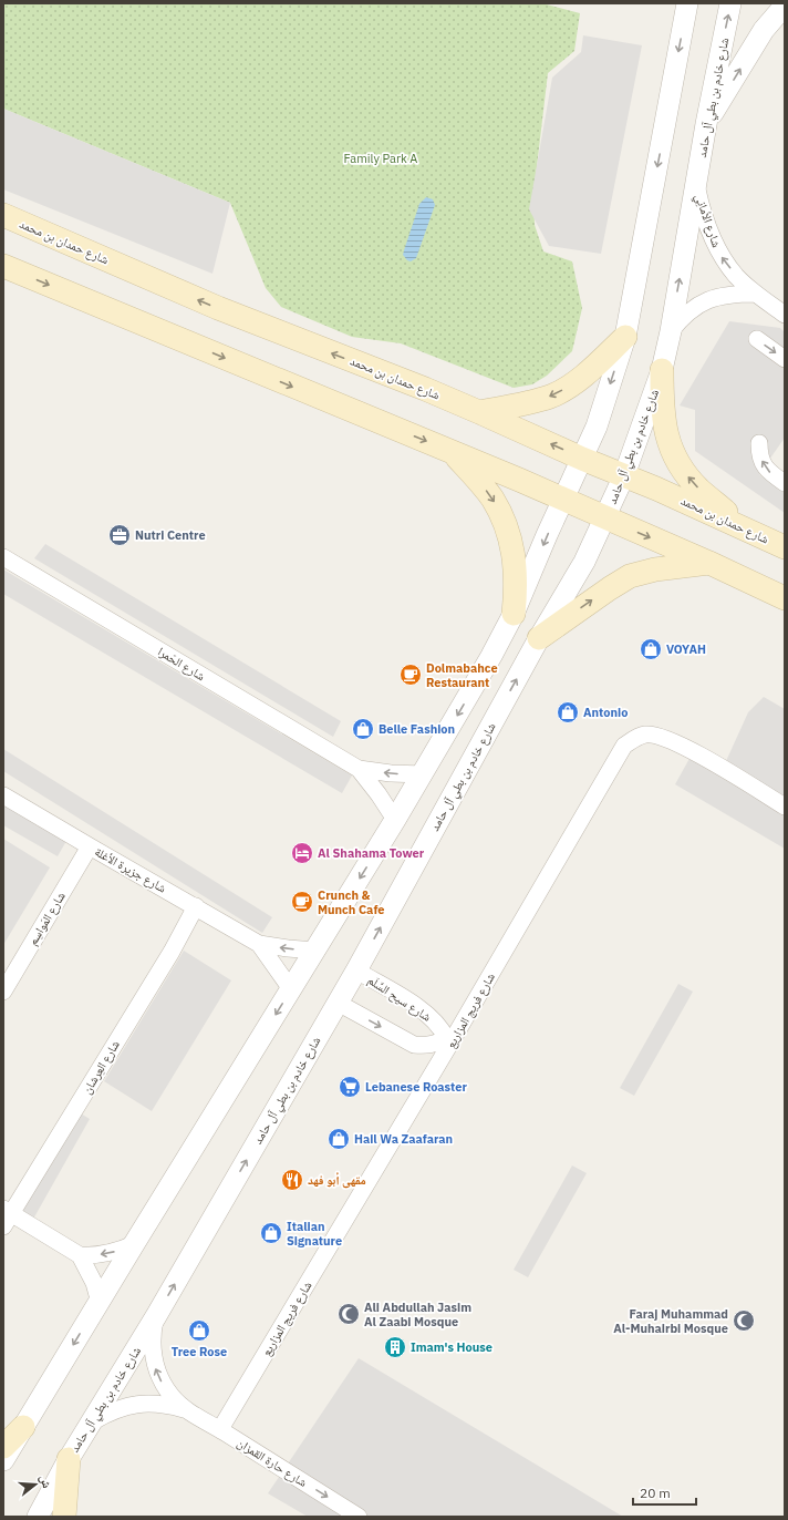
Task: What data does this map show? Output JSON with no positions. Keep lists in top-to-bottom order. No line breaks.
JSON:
{"streets":{"main road":["شارع حمدان بن محمد"],"street":["شارع خادم بن بطي آل حامد","شارع الأمانِي","شارع الحَمرا","شارع جزيرة الأغلة","شارع المَواسِم","شارع سيح السَّلَم","شارع فريج المزاريع","شارع العِرشان","شارع حارة القمزان"]},"crossings":[["شارع خادم بن بطي آل حامد","شارع الأمانِي"],["شارع خادم بن بطي آل حامد","شارع حمدان بن محمد"],["شارع خادم بن بطي آل حامد","شارع سيح السَّلَم"],["شارع خادم بن بطي آل حامد","شارع حارة القمزان"],["شارع جزيرة الأغلة","شارع المَواسِم"],["شارع جزيرة الأغلة","شارع العِرشان"],["شارع فريج المزاريع","شارع حارة القمزان"]],"one_way":["شارع الأمانِي"],"parks":["Family Park A"],"places":{"office":["Nutri Centre"],"shop":["VOYAH","Antonio","Belle Fashion","Hail Wa Zaafaran","Italian Signature","Tree Rose"],"cafe":["Dolmabahce Restaurant","Crunch & Munch Cafe"],"hotel":["Al Shahama Tower"],"supermarket":["Lebanese Roaster"],"restaurant":["مقهى أبو فهد"],"mosque":["Ali Abdullah Jasim Al Zaabi Mosque","Faraj Muhammad Al-Muhairbi Mosque"],"building":["Imam's House"]},"scale_bar":"20 m","north":"right"}
